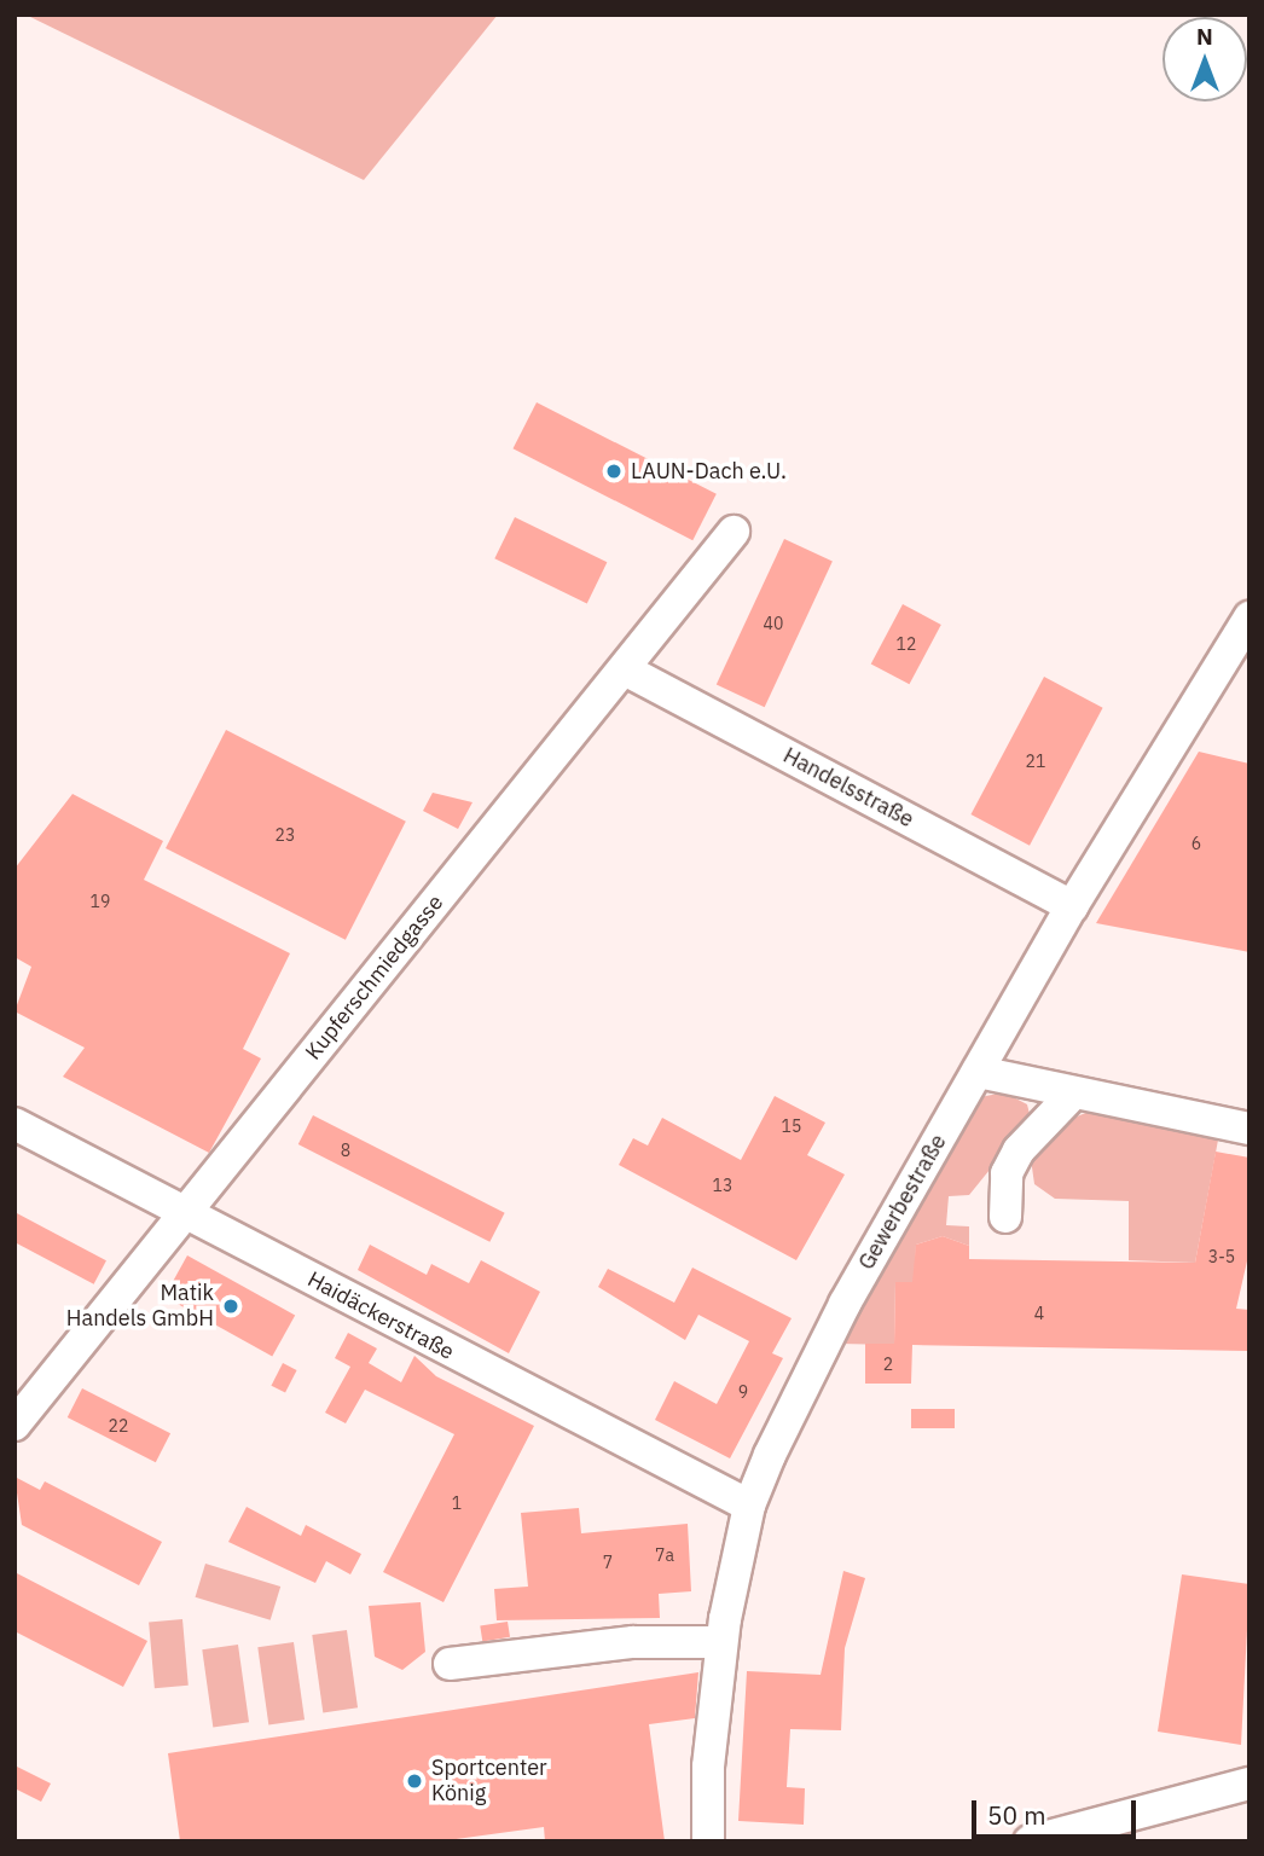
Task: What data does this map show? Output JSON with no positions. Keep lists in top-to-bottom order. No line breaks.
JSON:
{"streets":{"street":["Handelsstraße","Kupferschmiedgasse","Gewerbestraße","Haidäckerstraße"]},"crossings":[["Handelsstraße","Kupferschmiedgasse"],["Handelsstraße","Gewerbestraße"],["Kupferschmiedgasse","Haidäckerstraße"],["Gewerbestraße","Haidäckerstraße"]],"places":["LAUN-Dach e.U.","Matik Handels GmbH","Sportcenter König"],"house_numbers":["40","12","21","23","6","19","15","8","13","3-5","4","2","9","22","1","7a","7"],"scale_bar":"50 m","north":"top"}
